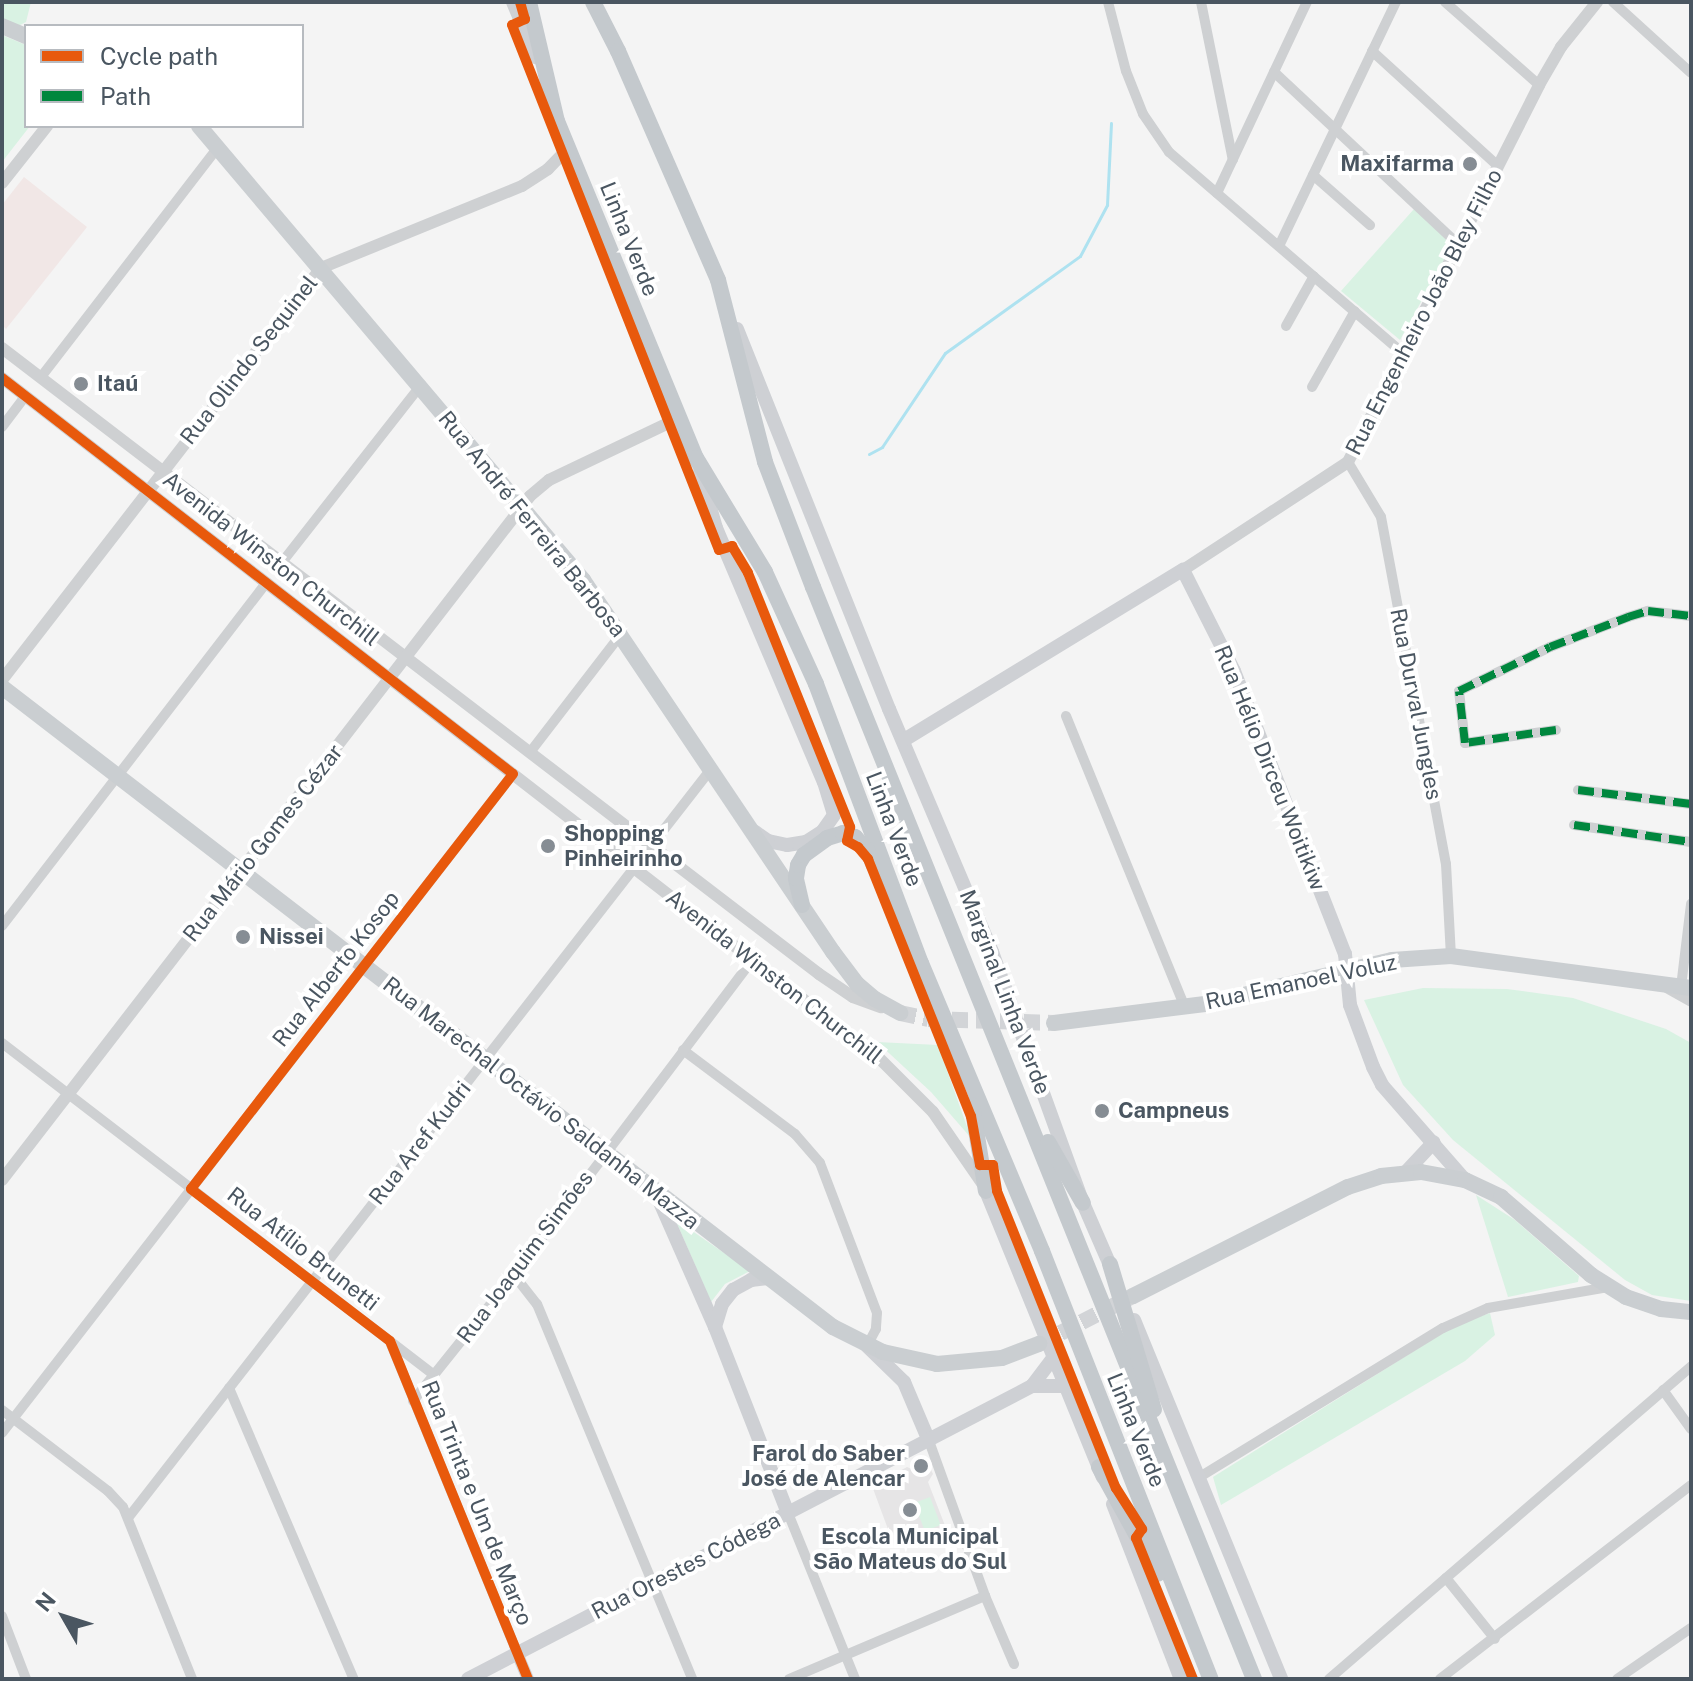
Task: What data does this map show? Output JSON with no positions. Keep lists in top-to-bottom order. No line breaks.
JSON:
{"streets":{"highway":["Linha Verde"],"main road":["Rua Engenheiro João Bley Filho","Rua André Ferreira Barbosa","Rua Hélio Dirceu Woitikiw","Rua Emanoel Voluz","Marginal Linha Verde","Rua Marechal Octávio Saldanha Mazza","Rua Orestes Códega"],"street":["Rua Olindo Sequinel","Avenida Winston Churchill","Rua Durval Jungles","Rua Mário Gomes Cézar","Rua Alberto Kosop","Rua Aref Kudri","Rua Atílio Brunetti","Rua Joaquim Simões","Rua Trinta e Um de Março"]},"crossings":[["Linha Verde","Rua Mário Gomes Cézar"],["Linha Verde","Marginal Linha Verde"],["Rua Engenheiro João Bley Filho","Rua Durval Jungles"],["Rua Engenheiro João Bley Filho","Rua Hélio Dirceu Woitikiw"],["Rua Engenheiro João Bley Filho","Marginal Linha Verde"],["Rua Olindo Sequinel","Rua André Ferreira Barbosa"],["Rua Olindo Sequinel","Avenida Winston Churchill"],["Rua André Ferreira Barbosa","Avenida Winston Churchill"],["Rua André Ferreira Barbosa","Rua Mário Gomes Cézar"],["Rua André Ferreira Barbosa","Rua Aref Kudri"],["Avenida Winston Churchill","Rua Mário Gomes Cézar"],["Avenida Winston Churchill","Rua Alberto Kosop"],["Avenida Winston Churchill","Rua Aref Kudri"],["Avenida Winston Churchill","Rua Joaquim Simões"],["Rua Durval Jungles","Rua Emanoel Voluz"],["Rua Hélio Dirceu Woitikiw","Rua Emanoel Voluz"],["Rua Mário Gomes Cézar","Rua Marechal Octávio Saldanha Mazza"],["Rua Mário Gomes Cézar","Rua Atílio Brunetti"],["Rua Alberto Kosop","Rua Marechal Octávio Saldanha Mazza"],["Rua Alberto Kosop","Rua Atílio Brunetti"],["Rua Marechal Octávio Saldanha Mazza","Rua Aref Kudri"],["Rua Marechal Octávio Saldanha Mazza","Rua Joaquim Simões"],["Rua Aref Kudri","Rua Atílio Brunetti"],["Rua Atílio Brunetti","Rua Joaquim Simões"],["Rua Atílio Brunetti","Rua Trinta e Um de Março"],["Rua Joaquim Simões","Rua Trinta e Um de Março"],["Rua Trinta e Um de Março","Rua Orestes Códega"]],"places":["Maxifarma","Itaú","Shopping Pinheirinho","Nissei","Campneus","Farol do Saber José de Alencar","Escola Municipal São Mateus do Sul"],"legend":["Cycle path","Path"],"north":"top left"}
